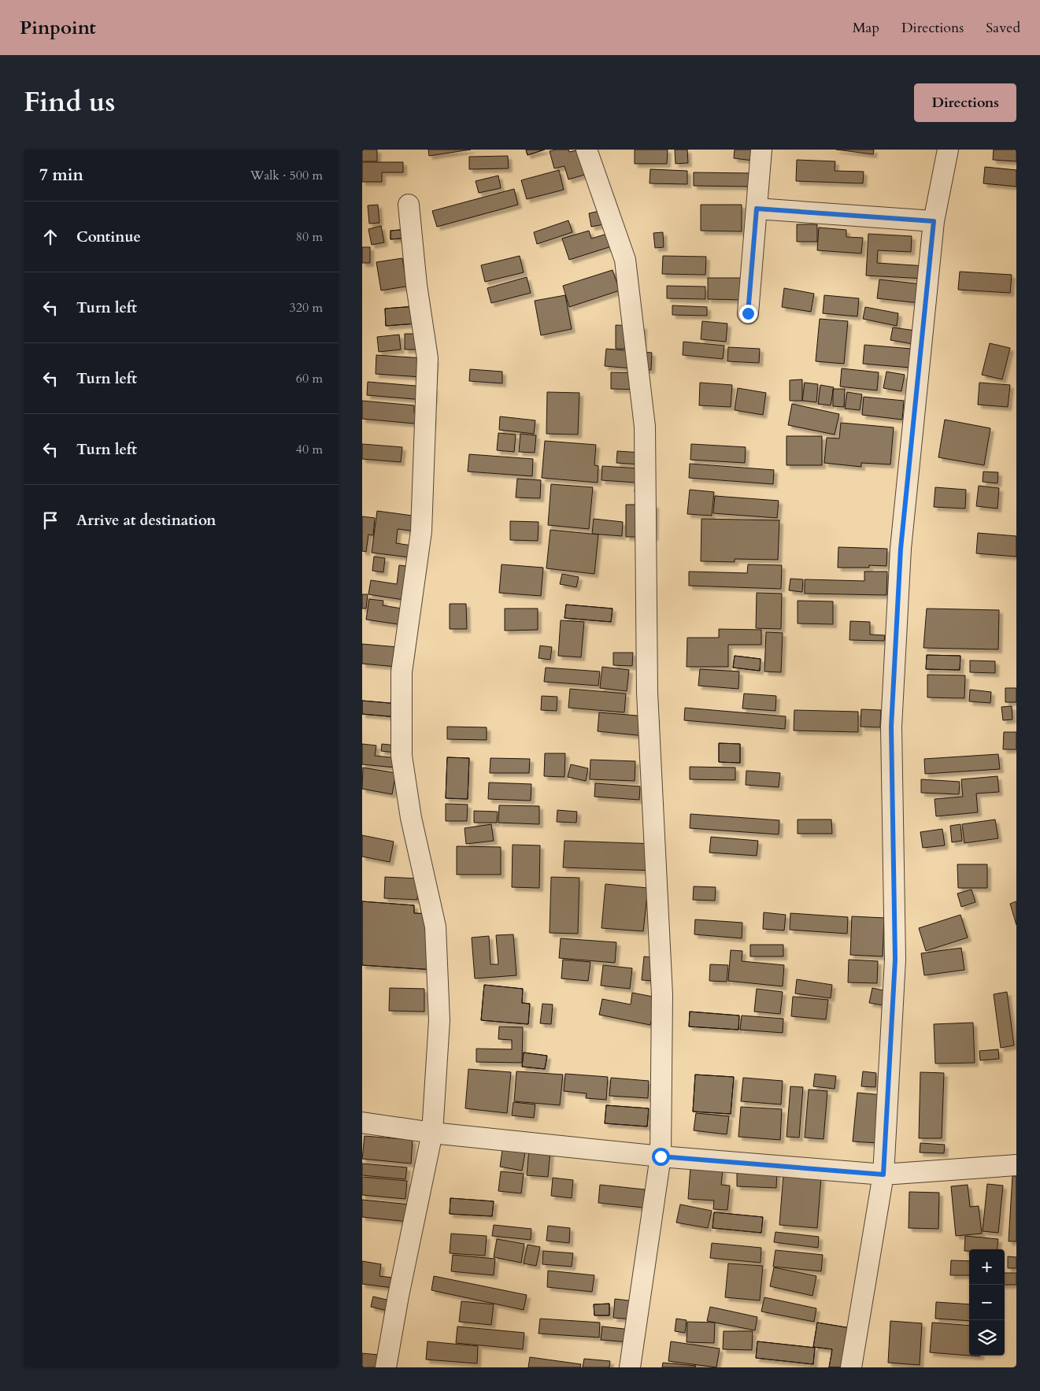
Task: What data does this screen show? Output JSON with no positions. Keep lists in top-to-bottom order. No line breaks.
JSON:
{"page":{"header":"Pinpoint","nav":["Map","Directions","Saved"],"title":"Find us","buttons":"Directions","heading":["7 min","Walk · 500 m"],"list":[["Continue","80 m"],["Turn left","320 m"],["Turn left","60 m"],["Turn left","40 m"],"Arrive at destination"],"map_buttons":["+","−"]}}
